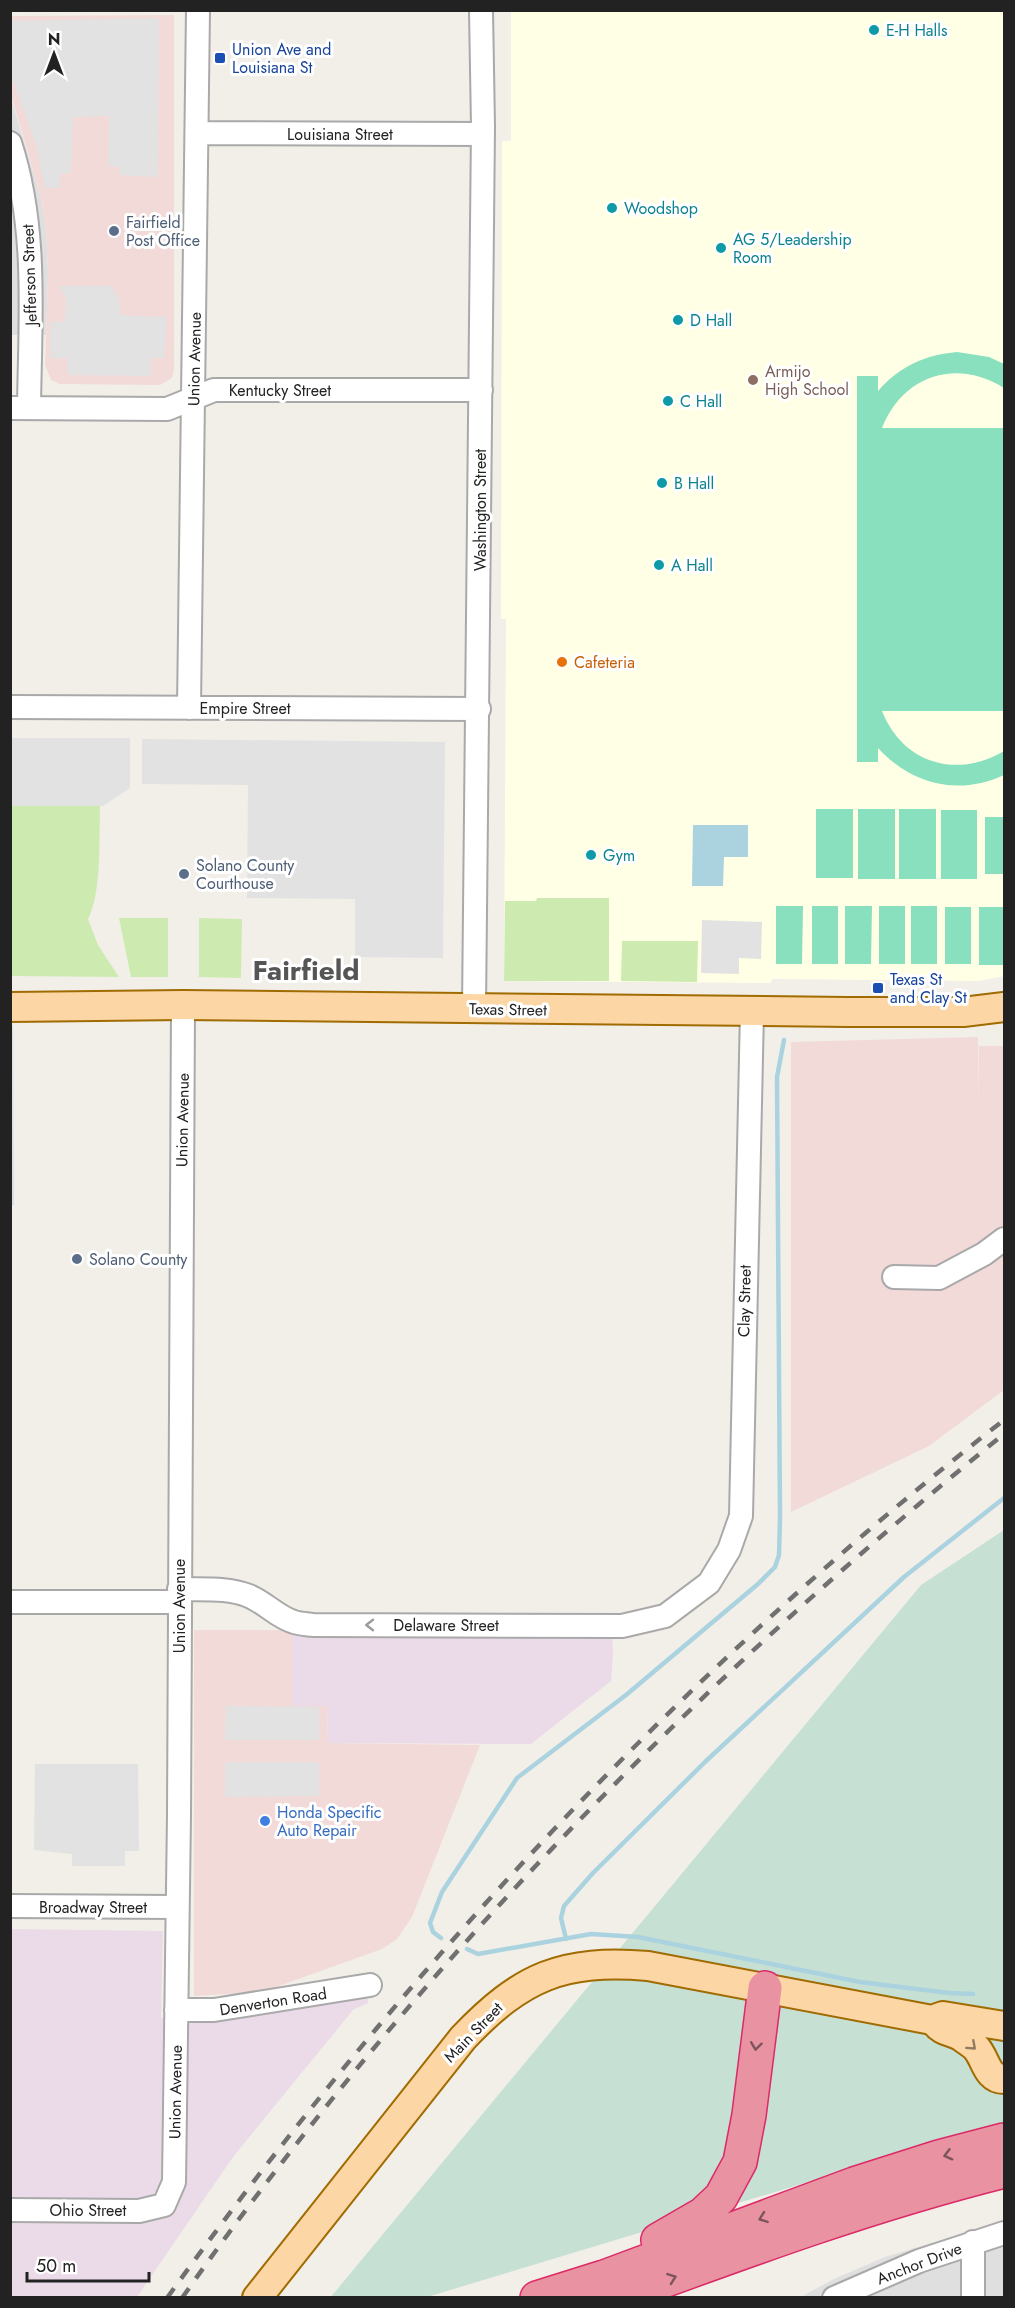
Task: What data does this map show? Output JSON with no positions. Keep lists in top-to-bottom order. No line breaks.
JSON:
{"streets":{"main road":["Texas Street","Main Street"],"street":["Louisiana Street","Jefferson Street","Union Avenue","Kentucky Street","Washington Street","Empire Street","Clay Street","Delaware Street","Broadway Street","Denverton Road","Ohio Street","Anchor Drive"]},"crossings":[["Louisiana Street","Union Avenue"],["Louisiana Street","Washington Street"],["Jefferson Street","Kentucky Street"],["Union Avenue","Kentucky Street"],["Union Avenue","Empire Street"],["Union Avenue","Texas Street"],["Union Avenue","Delaware Street"],["Union Avenue","Broadway Street"],["Union Avenue","Denverton Road"],["Union Avenue","Ohio Street"],["Kentucky Street","Washington Street"],["Washington Street","Empire Street"],["Washington Street","Texas Street"],["Texas Street","Clay Street"],["Clay Street","Delaware Street"]],"one_way":["Delaware Street"],"districts":["Fairfield"],"places":{"other":["E-H Halls","Woodshop","Fairfield Post Office","AG 5/Leadership Room","D Hall","Armijo High School","C Hall","B Hall","A Hall","Cafeteria","Gym","Solano County Courthouse","Solano County","Honda Specific Auto Repair"],"transit":["Union Ave and Louisiana St","Texas St and Clay St"]},"scale_bar":"50 m","north":"top"}
